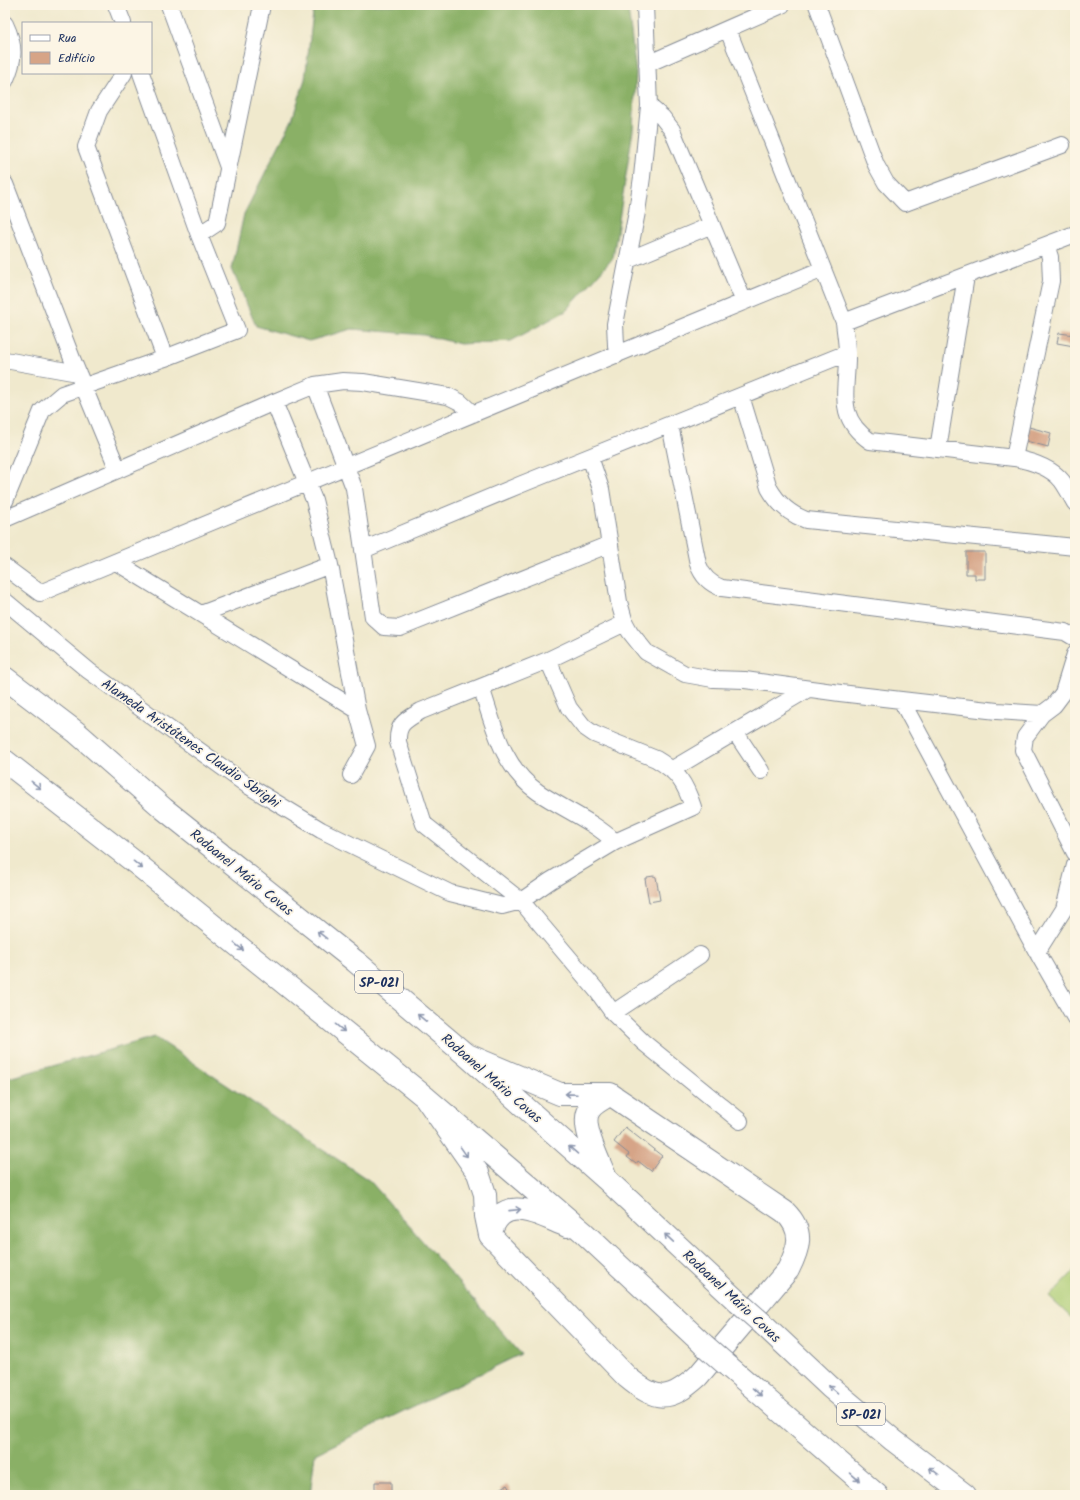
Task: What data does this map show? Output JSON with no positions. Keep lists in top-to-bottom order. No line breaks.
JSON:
{"streets":{"highway":["Rodoanel Mário Covas","SP-021"],"street":["Alameda Aristótenes Claudio Sbrighi"]},"legend":["Rua","Edifício"]}
